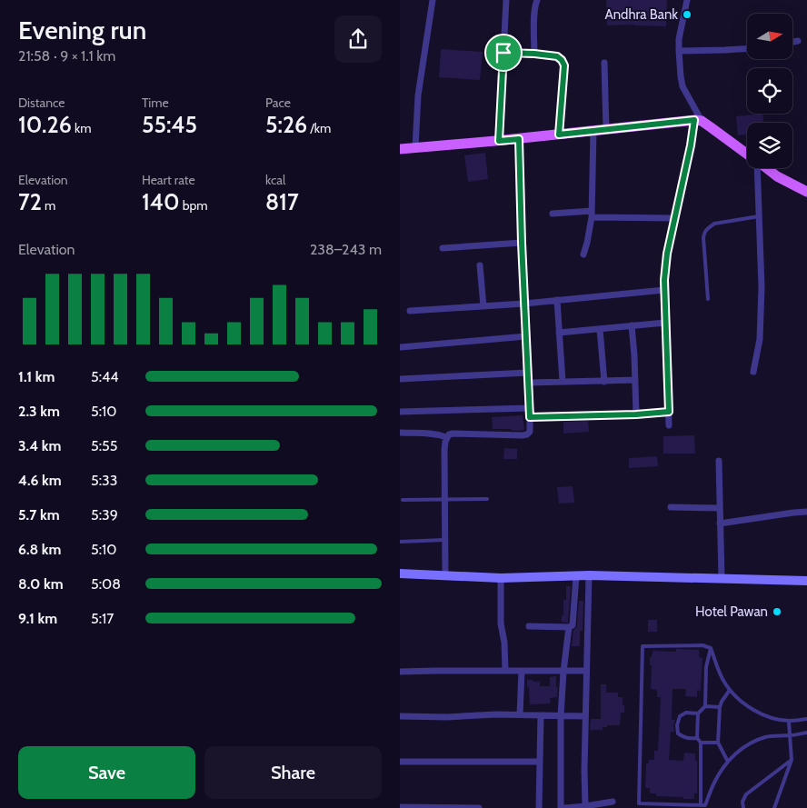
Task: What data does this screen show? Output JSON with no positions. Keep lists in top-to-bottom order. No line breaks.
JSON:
{"places":["Andhra Bank","Hotel Pawan"],"north":"right","page":{"heading":["Evening run","21:58 · 9 × 1.1 km"],"stats":[["Distance","10.26 km"],["Time","55:45"],["Pace","5:26 /km"],["Elevation","72 m"],["Heart rate","140 bpm"],["kcal","817"]],"chart":["Elevation","238–243 m"],"list":[{"name":"1.1 km","note":"5:44"},{"name":"2.3 km","note":"5:10"},{"name":"3.4 km","note":"5:55"},{"name":"4.6 km","note":"5:33"},{"name":"5.7 km","note":"5:39"},{"name":"6.8 km","note":"5:10"},{"name":"8.0 km","note":"5:08"},{"name":"9.1 km","note":"5:17"}],"buttons":["Save","Share"]}}
